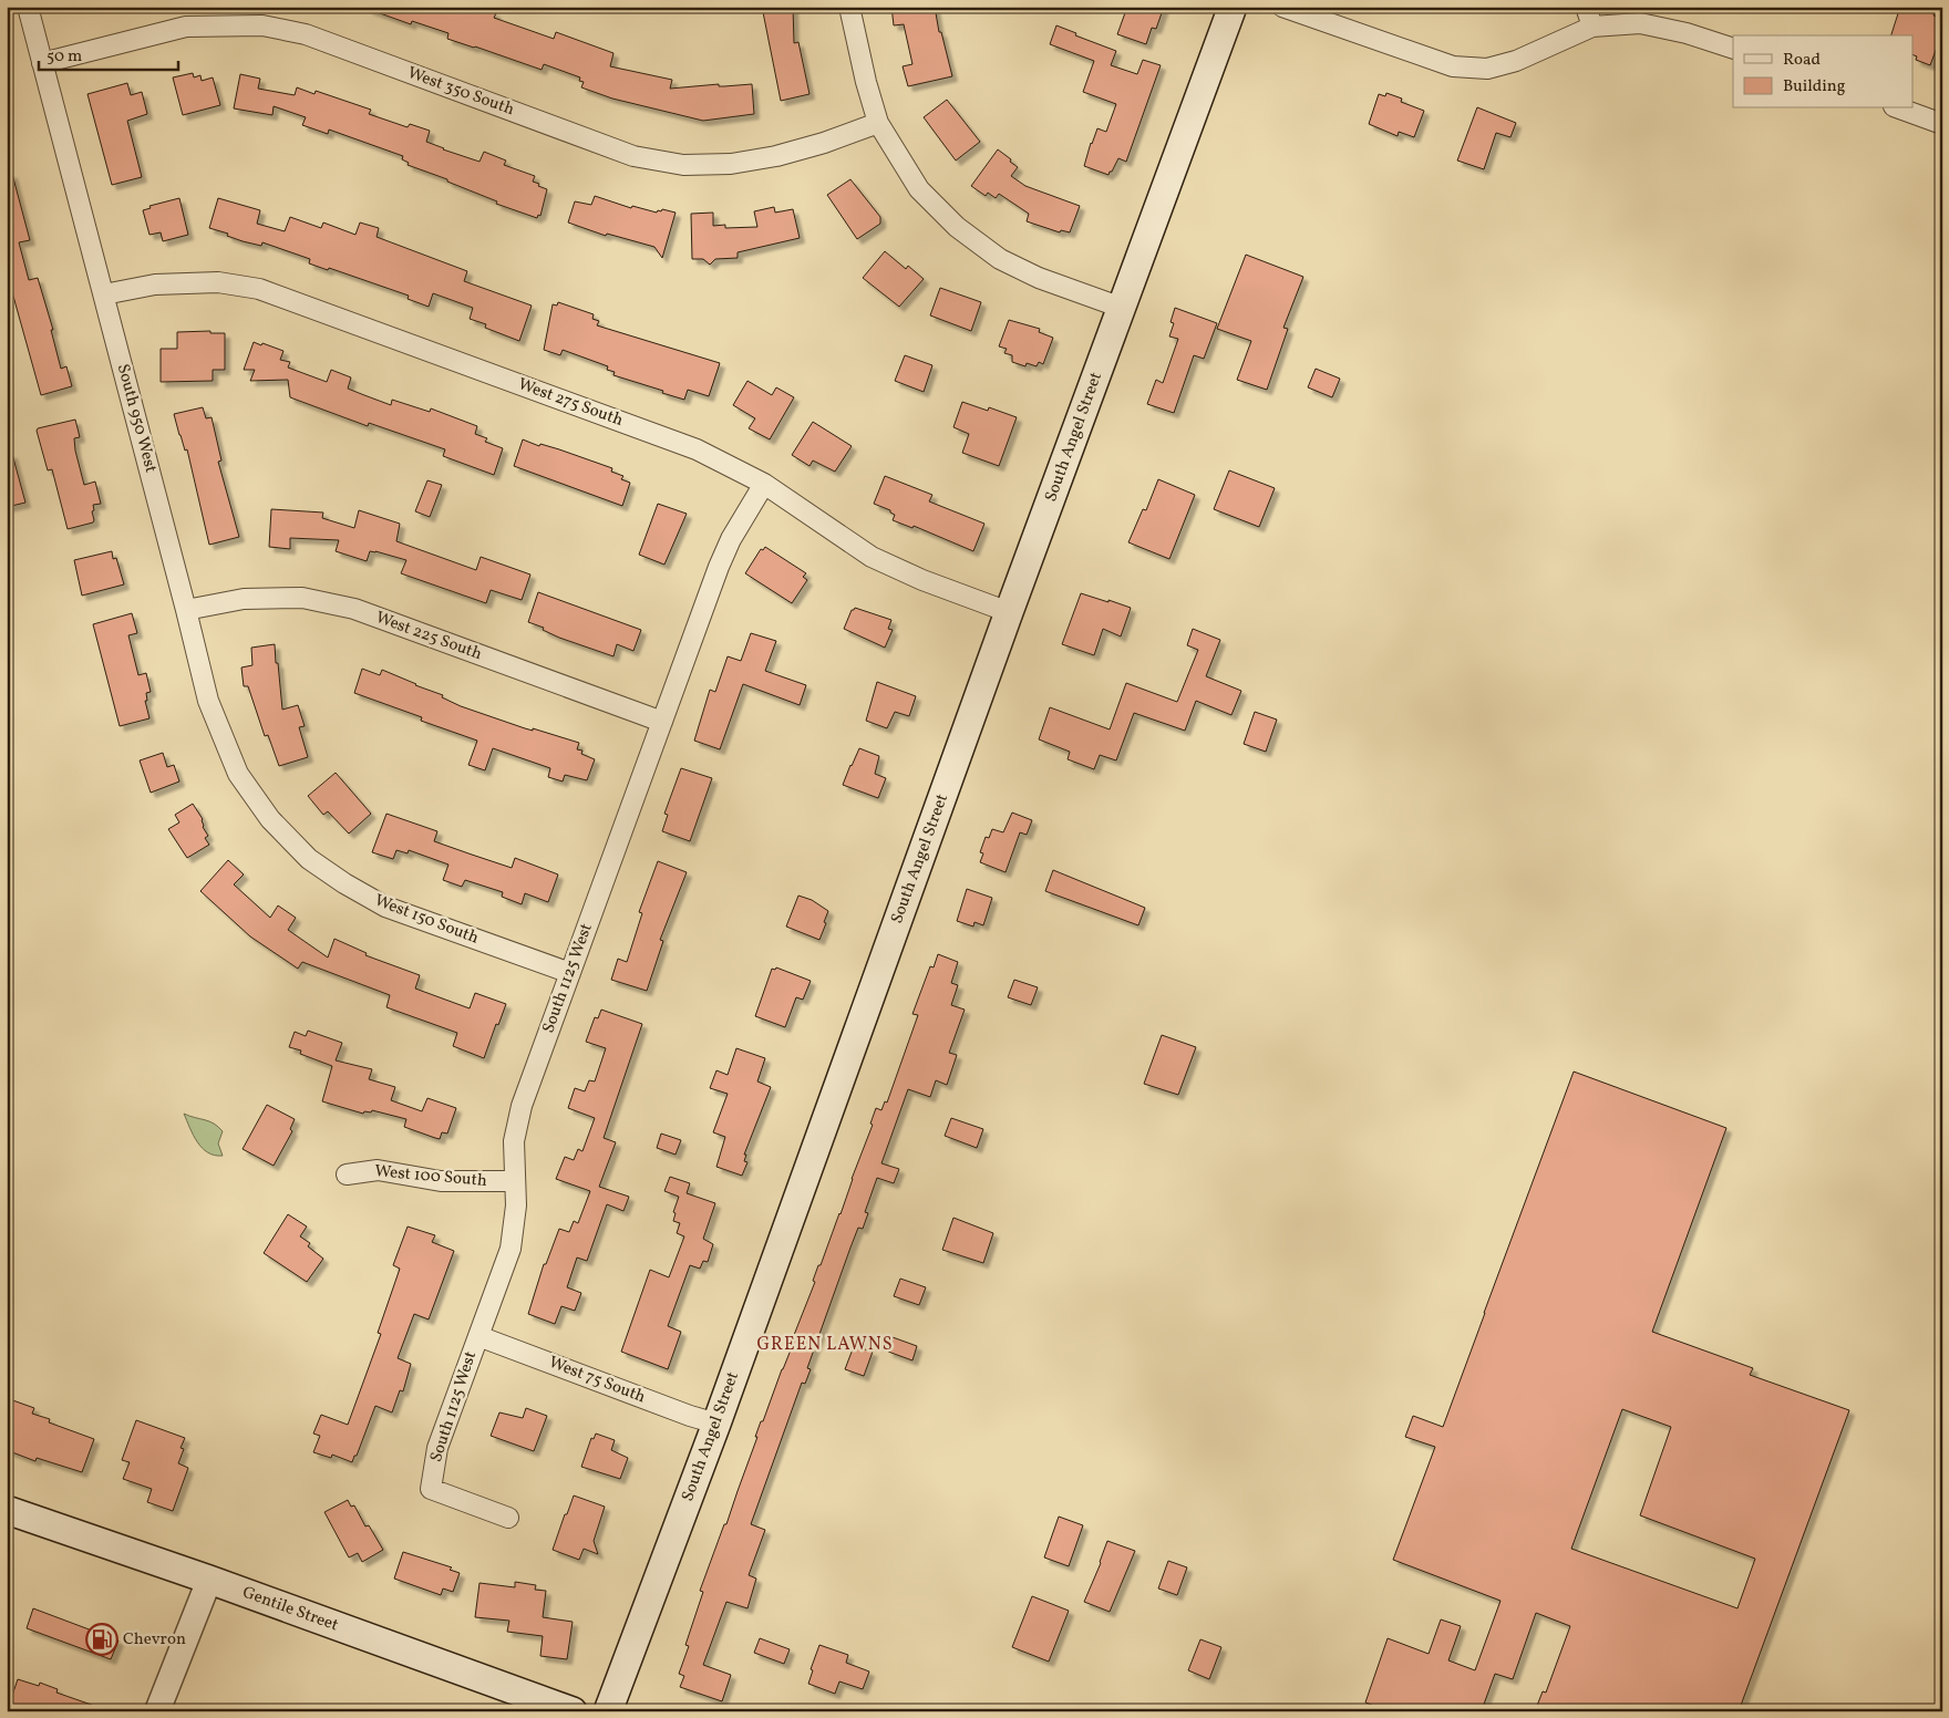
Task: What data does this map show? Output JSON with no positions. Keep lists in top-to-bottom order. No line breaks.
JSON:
{"streets":{"main road":["South Angel Street","Gentile Street"],"street":["West 350 South","West 275 South","South 950 West","West 225 South","West 150 South","South 1125 West","West 100 South","West 75 South"]},"crossings":[["West 350 South","South 950 West"],["West 275 South","South 950 West"],["West 275 South","South Angel Street"],["West 275 South","South 1125 West"],["South 950 West","West 225 South"],["South 950 West","West 150 South"],["South Angel Street","West 75 South"],["West 225 South","South 1125 West"],["West 150 South","South 1125 West"],["South 1125 West","West 100 South"],["South 1125 West","West 75 South"]],"districts":["GREEN LAWNS"],"places":{"fuel station":["Chevron"]},"legend":["Road","Building"],"scale_bar":"50 m"}
